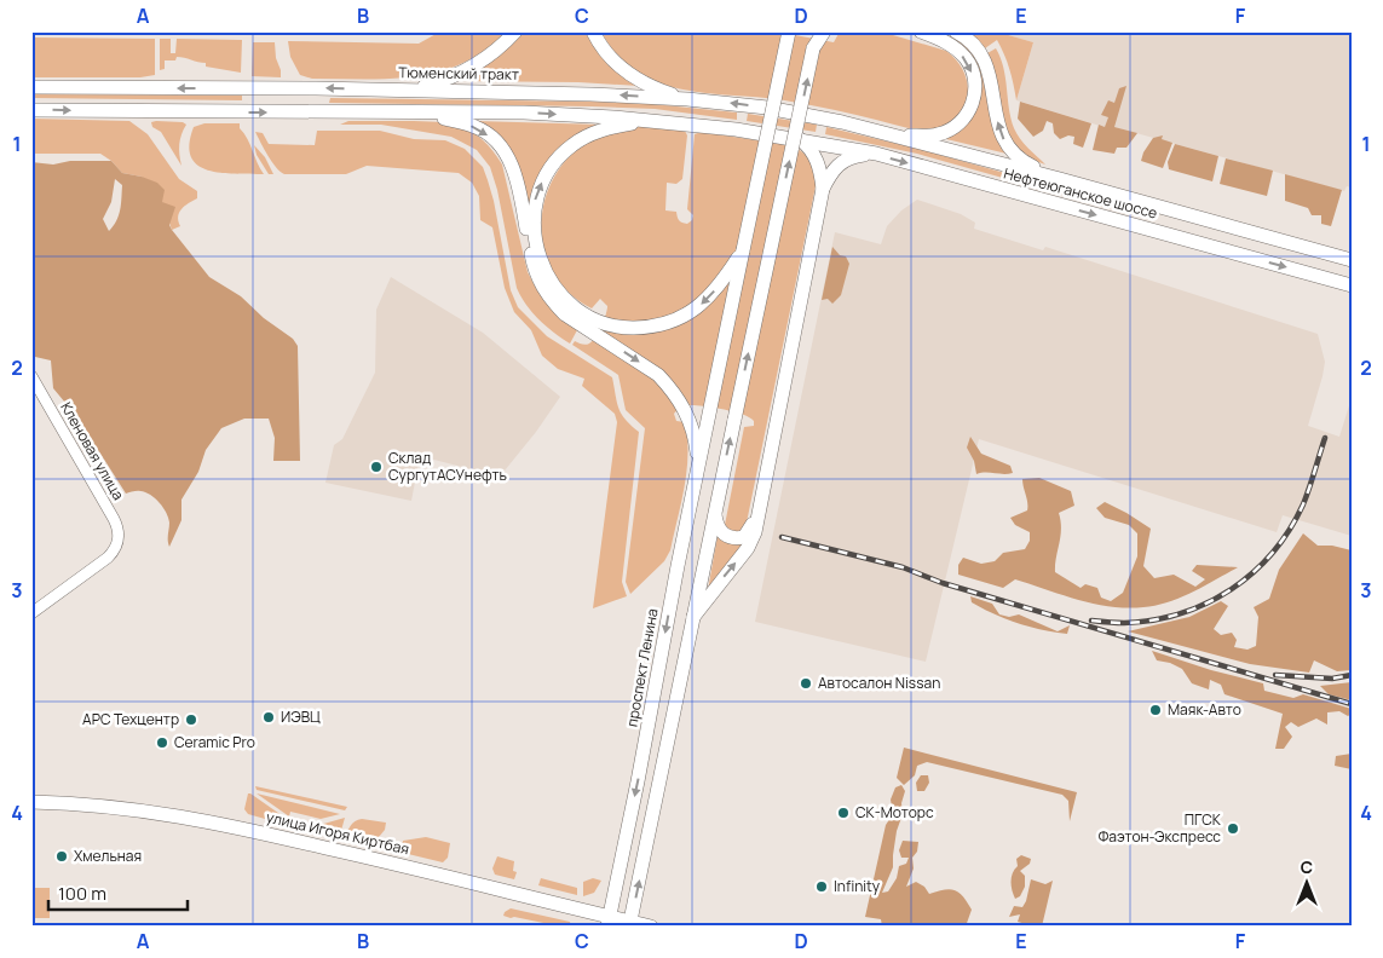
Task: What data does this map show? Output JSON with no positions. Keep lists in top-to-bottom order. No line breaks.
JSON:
{"streets":{"main road":["Тюменский тракт","Нефтеюганское шоссе","проспект Ленина","улица Игоря Киртбая"],"street":["Кленовая улица"]},"crossings":[["Тюменский тракт","Нефтеюганское шоссе"],["проспект Ленина","улица Игоря Киртбая"]],"places":["Склад СургутАСУнефть","Автосалон Nissan","Маяк-Авто","ИЭВЦ","АРС Техцентр","Ceramic Pro","СК-Моторс","ПГСК Фаэтон-Экспресс","Хмельная","Infinity"],"scale_bar":"100 m","north":"top","grid":{"columns":["A","B","C","D","E","F"],"rows":["1","2","3","4"]}}
